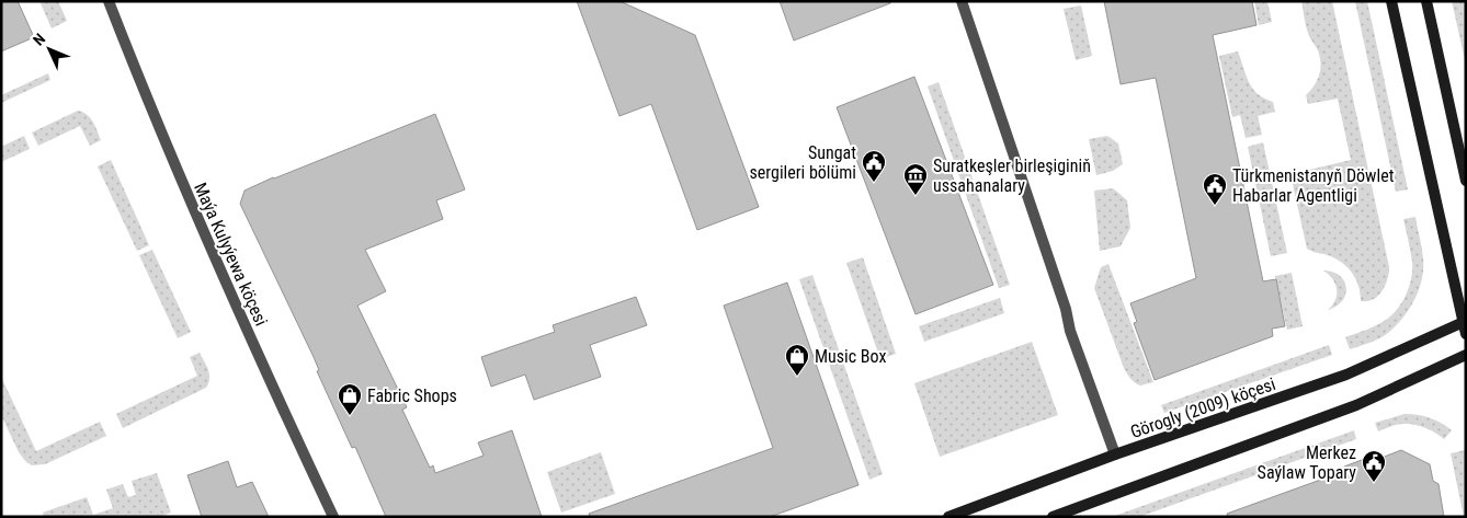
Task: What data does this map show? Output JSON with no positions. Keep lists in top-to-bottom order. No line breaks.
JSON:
{"streets":{"street":["Maýa Kulyýewa köçesi","Görogly (2009) köçesi"]},"places":{"public building":["Sungat sergileri bölümi","Türkmenistanyň Döwlet Habarlar Agentligi","Merkez Saýlaw Topary"],"museum":["Suratkeşler birleşiginiň ussahanalary"],"shop":["Music Box","Fabric Shops"]},"north":"top left"}
